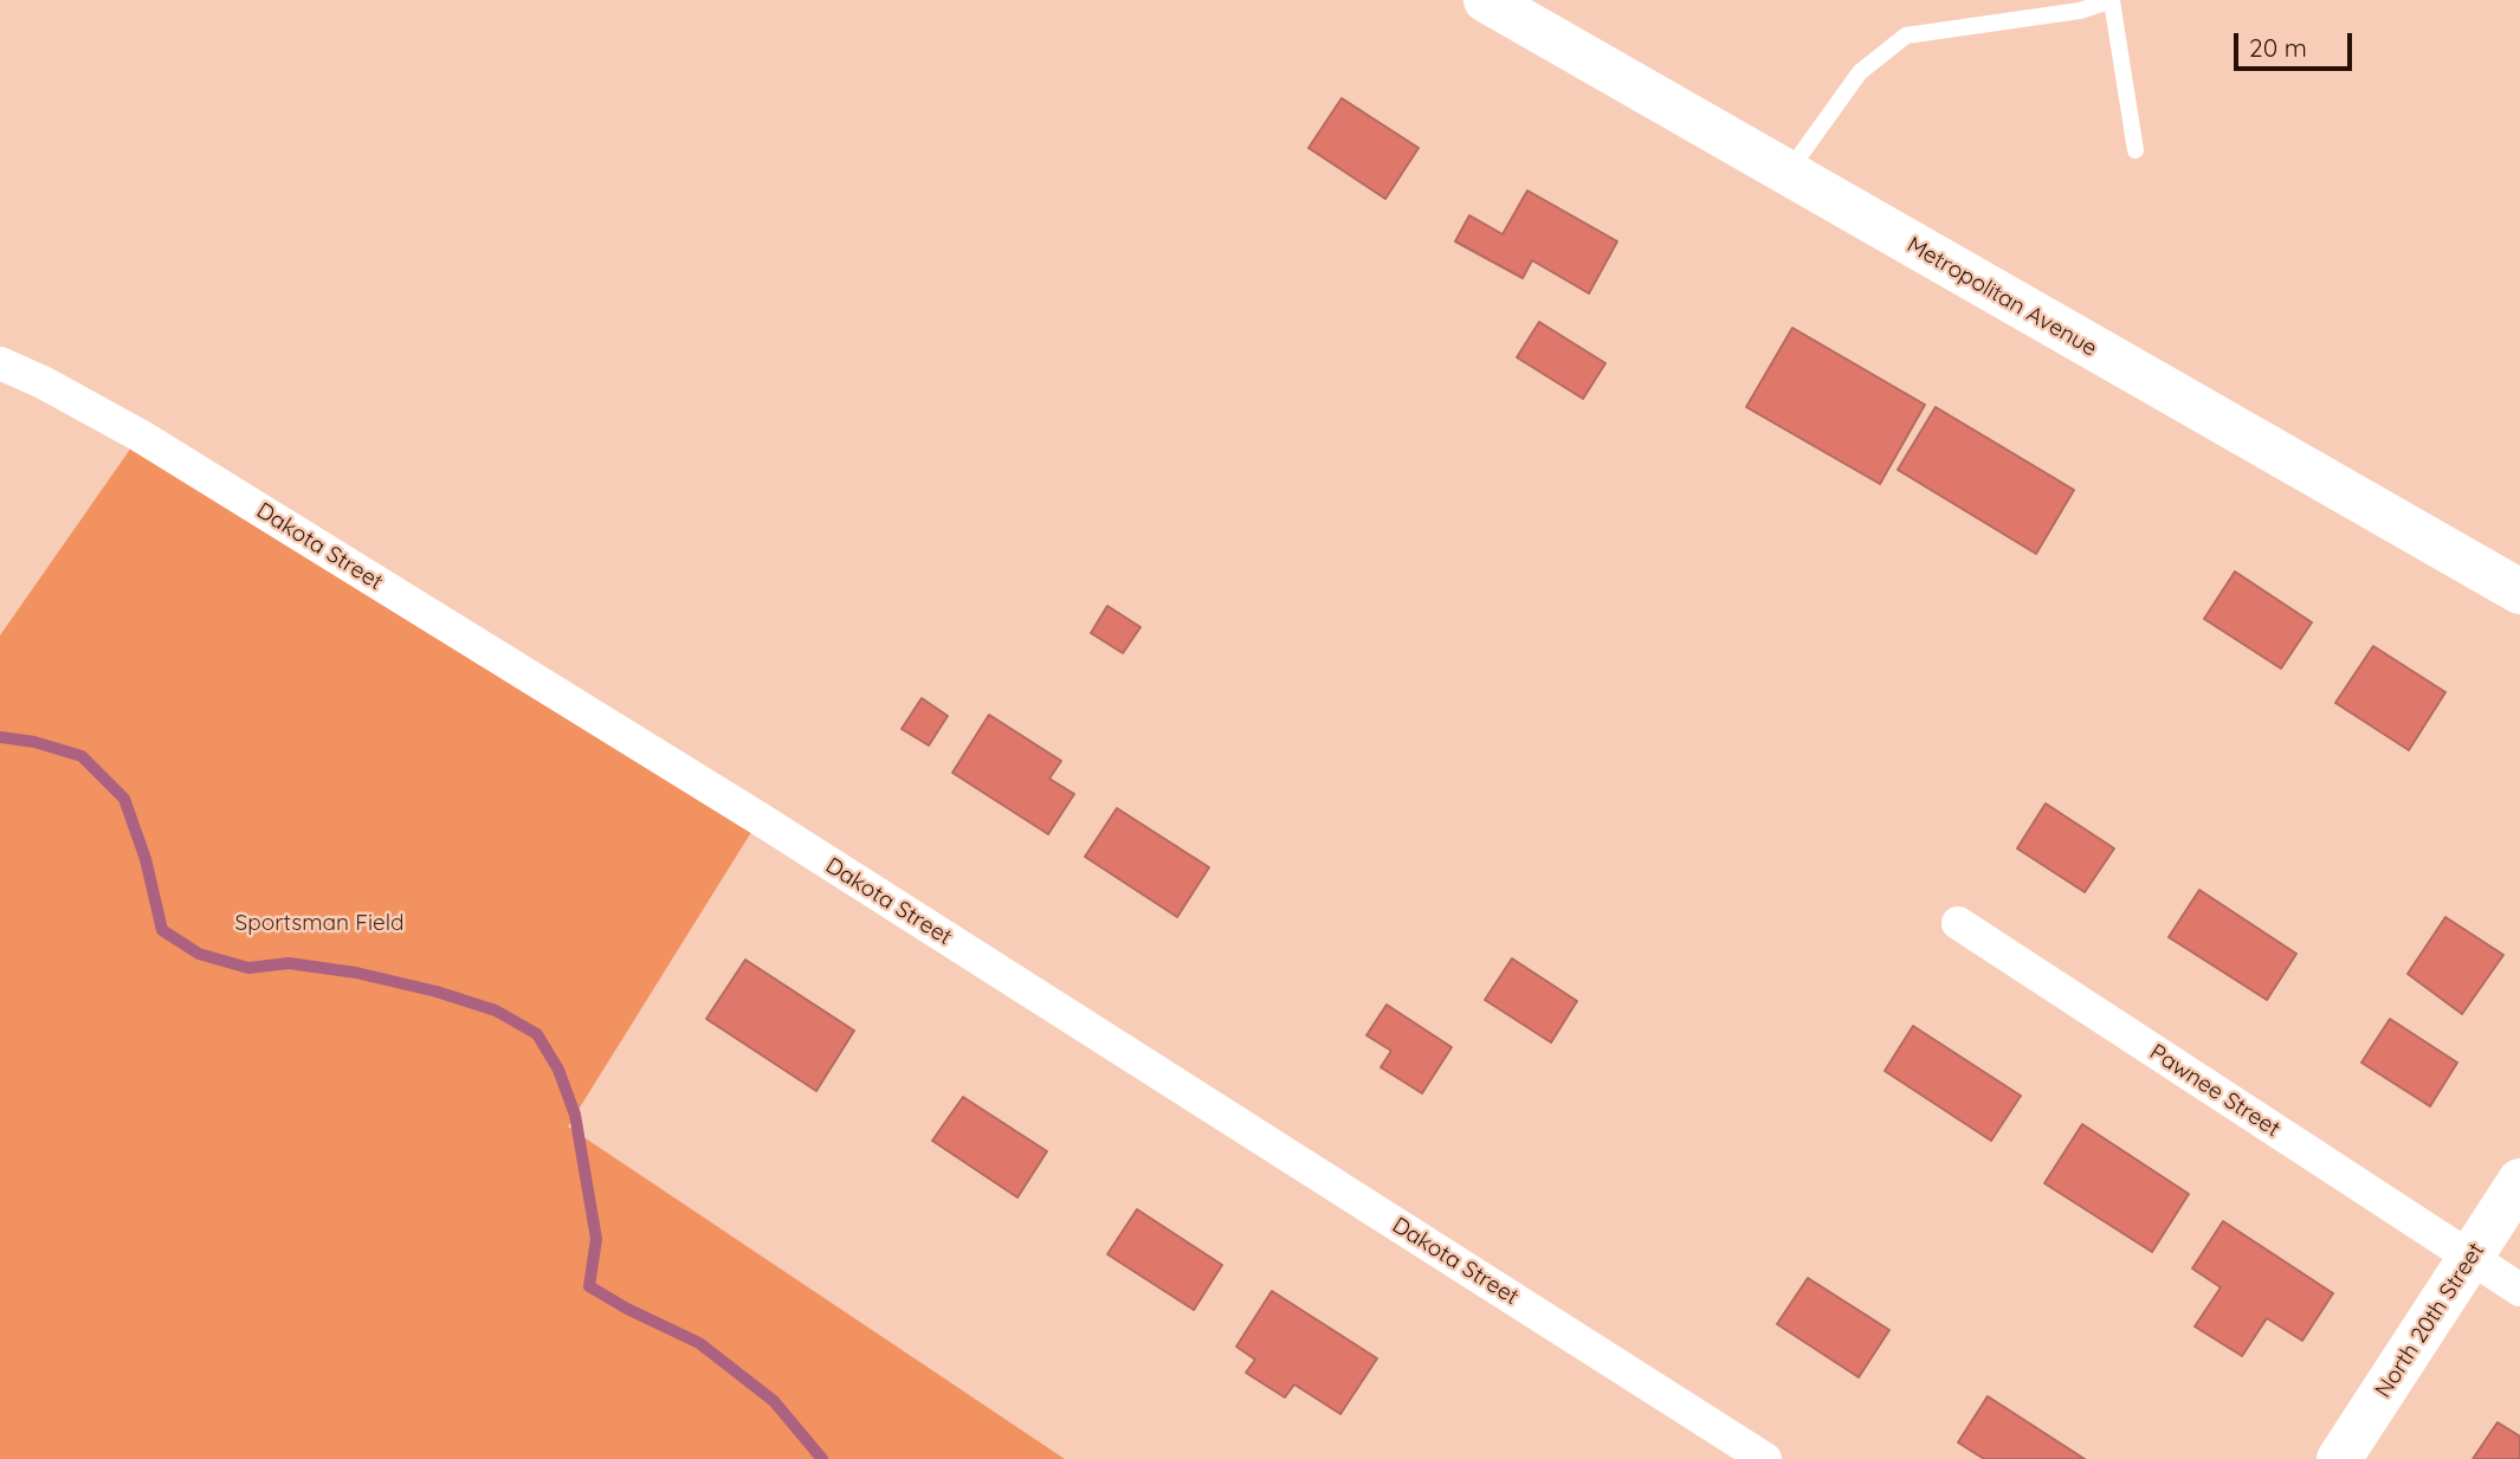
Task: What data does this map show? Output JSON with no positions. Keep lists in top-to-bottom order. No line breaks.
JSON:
{"streets":{"street":["Metropolitan Avenue","Dakota Street","Pawnee Street","North 20th Street"]},"crossings":[["Pawnee Street","North 20th Street"]],"parks":["Sportsman Field"],"scale_bar":"20 m"}
